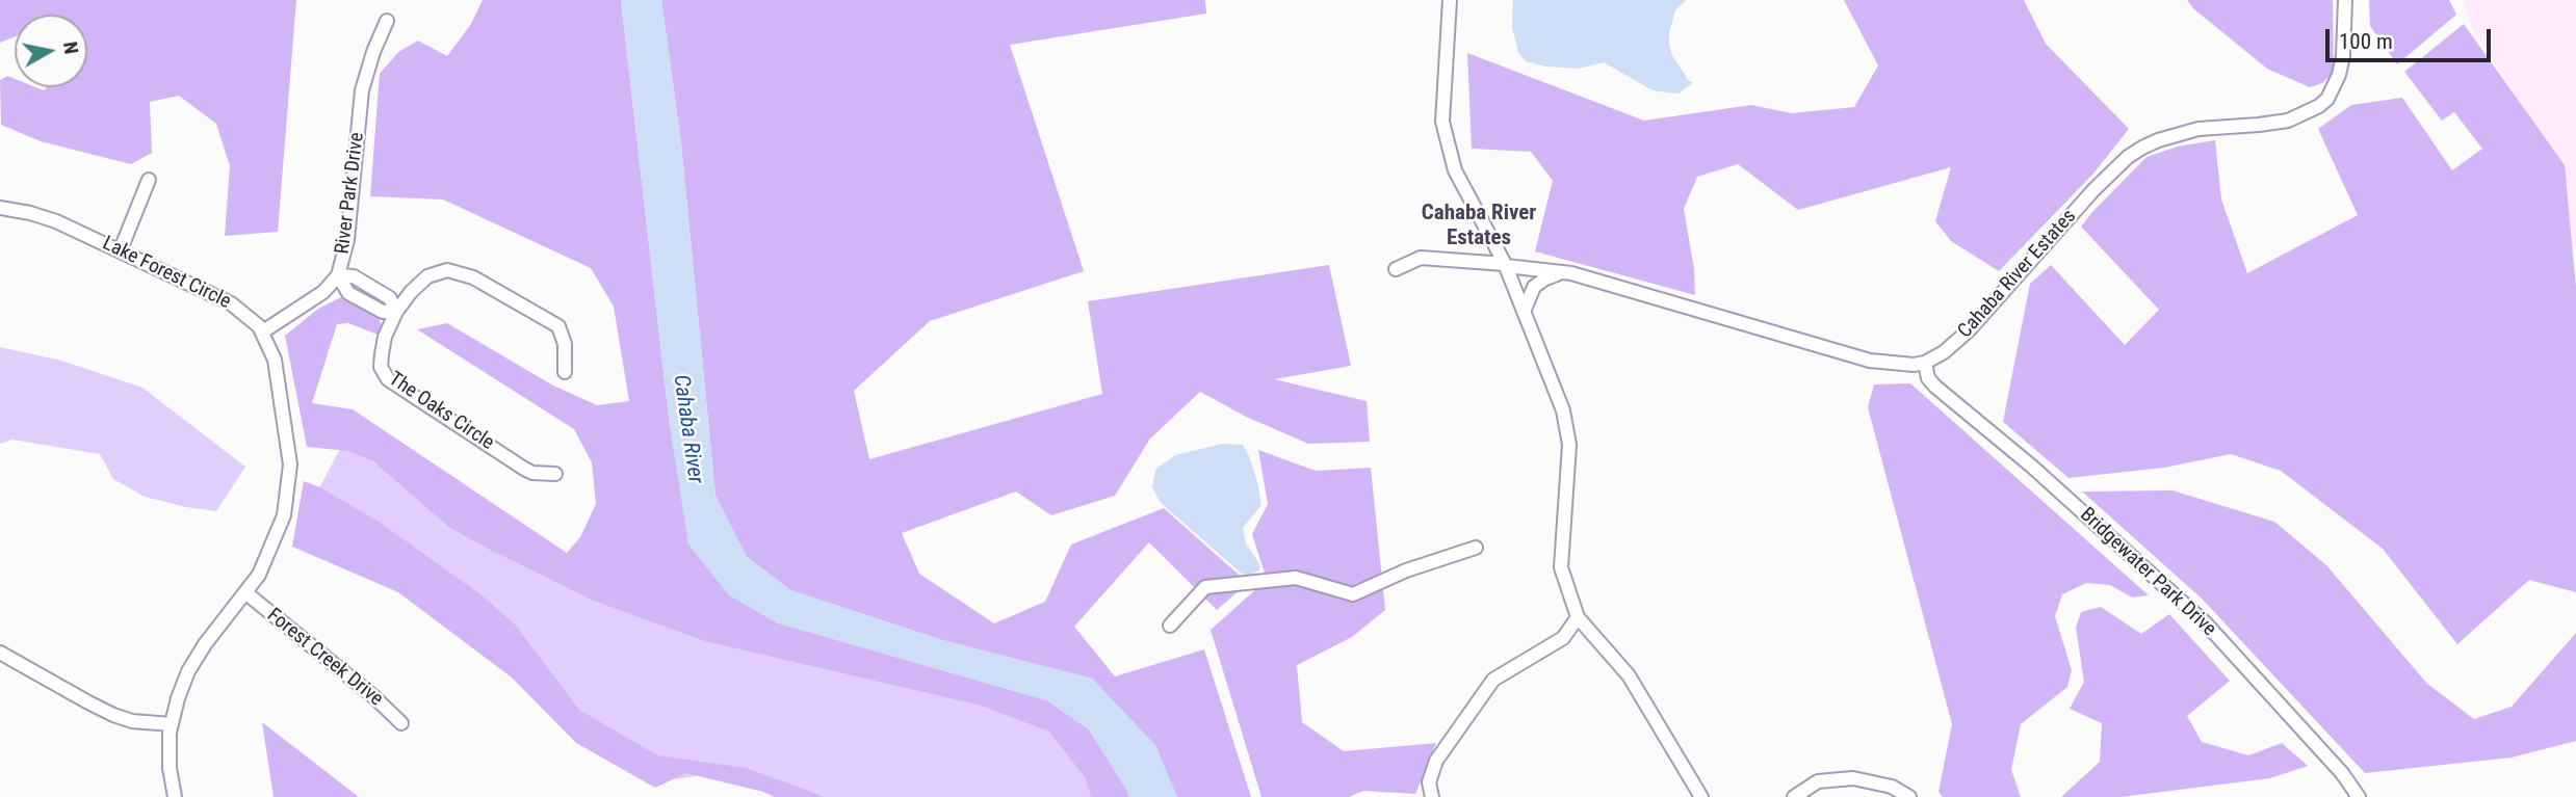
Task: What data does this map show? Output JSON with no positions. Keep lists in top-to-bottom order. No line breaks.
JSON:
{"streets":{"street":["River Park Drive","Lake Forest Circle","Cahaba River Estates","The Oaks Circle","Bridgewater Park Drive","Forest Creek Drive"]},"crossings":[["River Park Drive","Lake Forest Circle"],["Lake Forest Circle","Forest Creek Drive"],["Cahaba River Estates","Bridgewater Park Drive"]],"districts":["Cahaba River Estates"],"water":["Cahaba River"],"scale_bar":"100 m","north":"right"}
